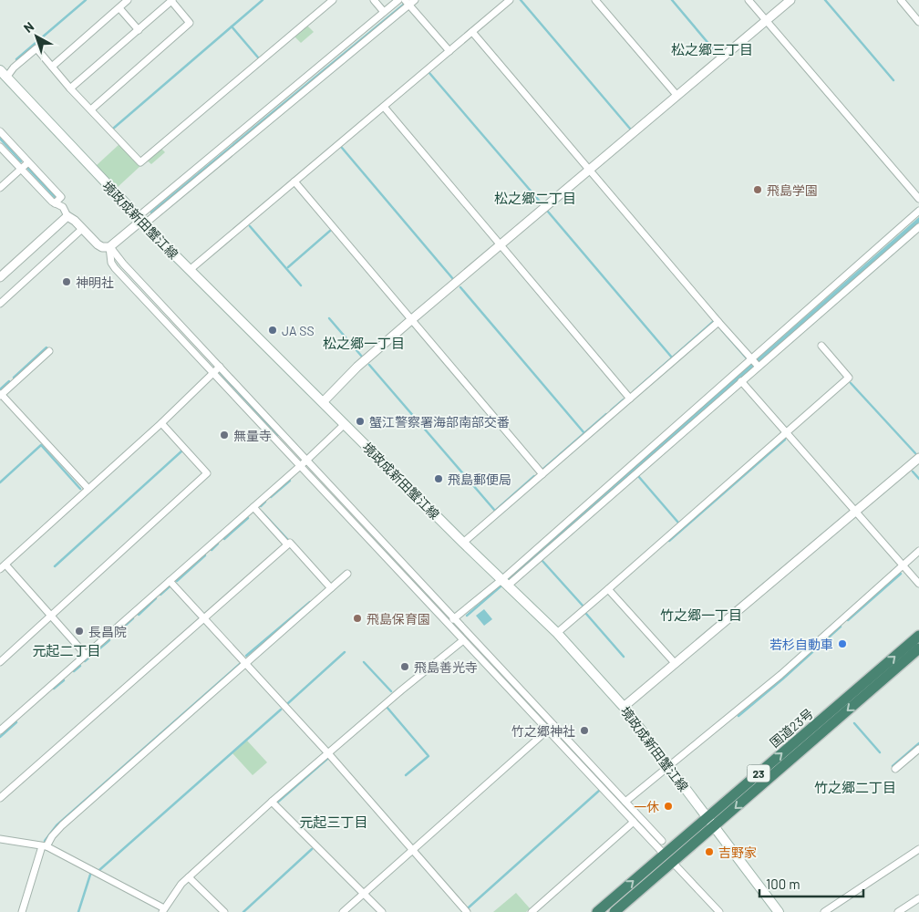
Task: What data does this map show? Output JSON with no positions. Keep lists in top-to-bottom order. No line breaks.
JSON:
{"streets":{"highway":["国道23号","23"],"main road":["境政成新田蟹江線"]},"crossings":[["境政成新田蟹江線","国道23号"]],"districts":["松之郷三丁目","松之郷二丁目","松之郷一丁目","竹之郷一丁目","元起二丁目","竹之郷二丁目","元起三丁目"],"places":["飛島学園","神明社","JA SS","蟹江警察署海部南部交番","無量寺","飛島郵便局","飛島保育園","長昌院","若杉自動車","飛島善光寺","竹之郷神社","一休","吉野家"],"scale_bar":"100 m","north":"top left"}
